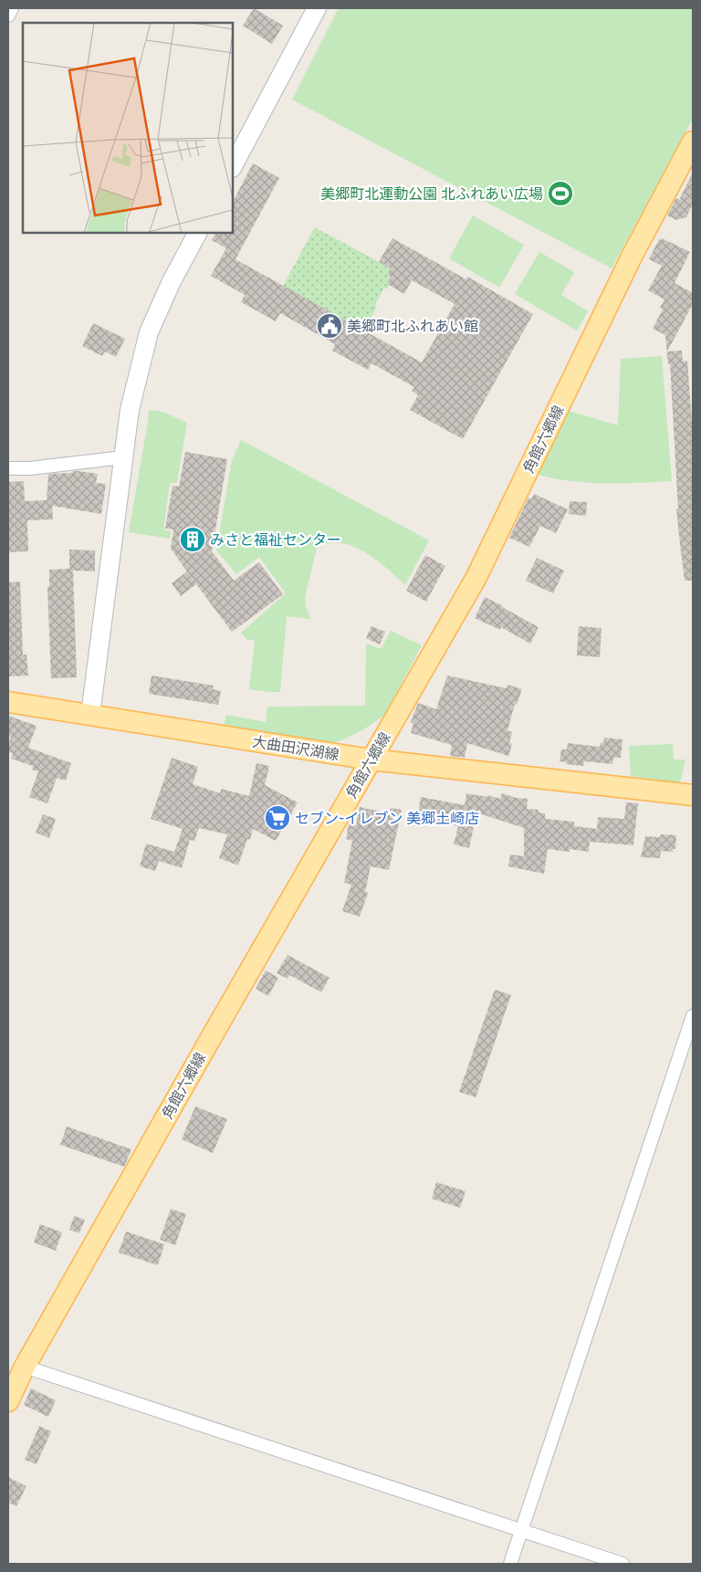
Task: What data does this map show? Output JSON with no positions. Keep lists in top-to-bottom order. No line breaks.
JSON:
{"streets":{"main road":["角館六郷線","大曲田沢湖線"]},"crossings":[["角館六郷線","大曲田沢湖線"]],"places":{"sports":["美郷町北運動公園 北ふれあい広場"],"public building":["美郷町北ふれあい館"],"building":["みさと福祉センター"],"supermarket":["セブン-イレブン 美郷土崎店"]}}
